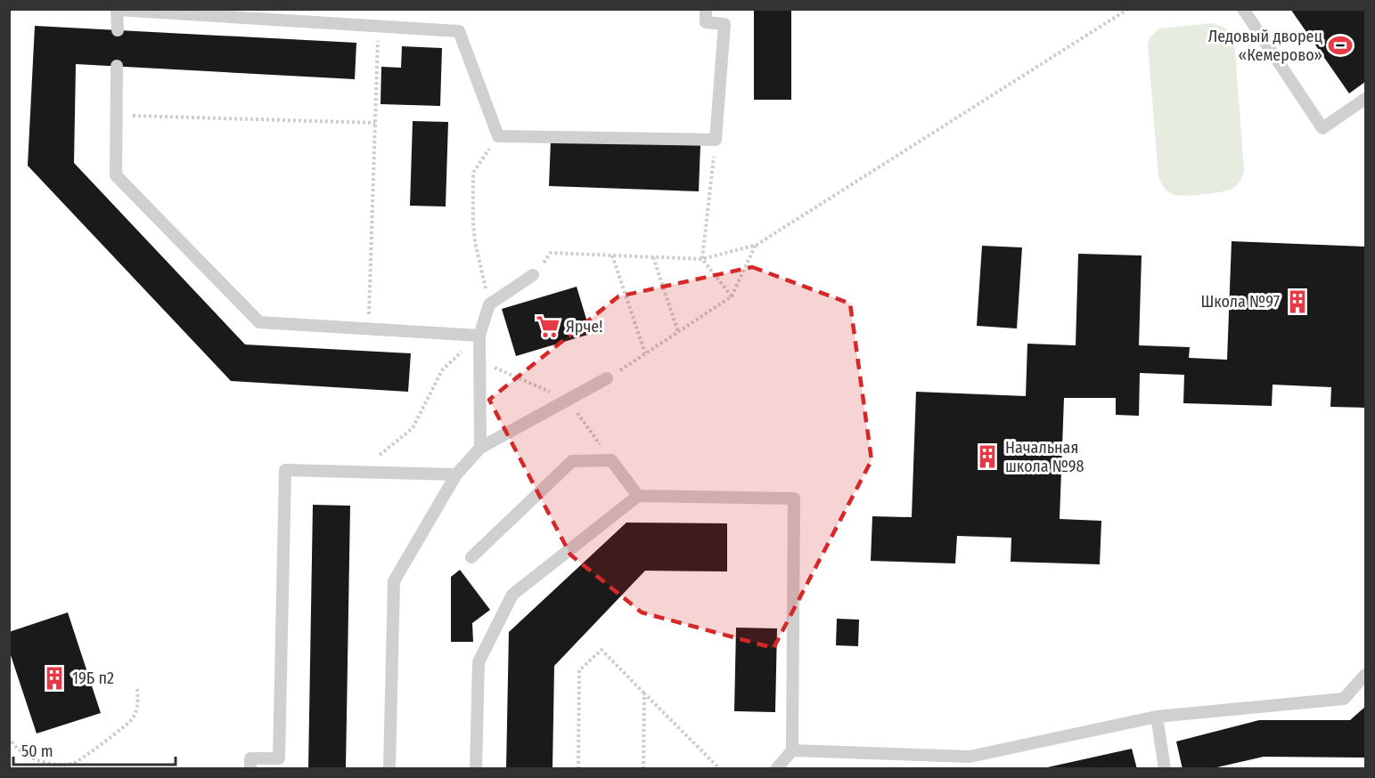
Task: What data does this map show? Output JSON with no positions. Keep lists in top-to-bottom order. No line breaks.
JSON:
{"places":{"sports":["Ледовый дворец «Кемерово»"],"building":["Школа №97","Начальная школа №98","19Б п2"],"supermarket":["Ярче!"]},"scale_bar":"50 m"}
